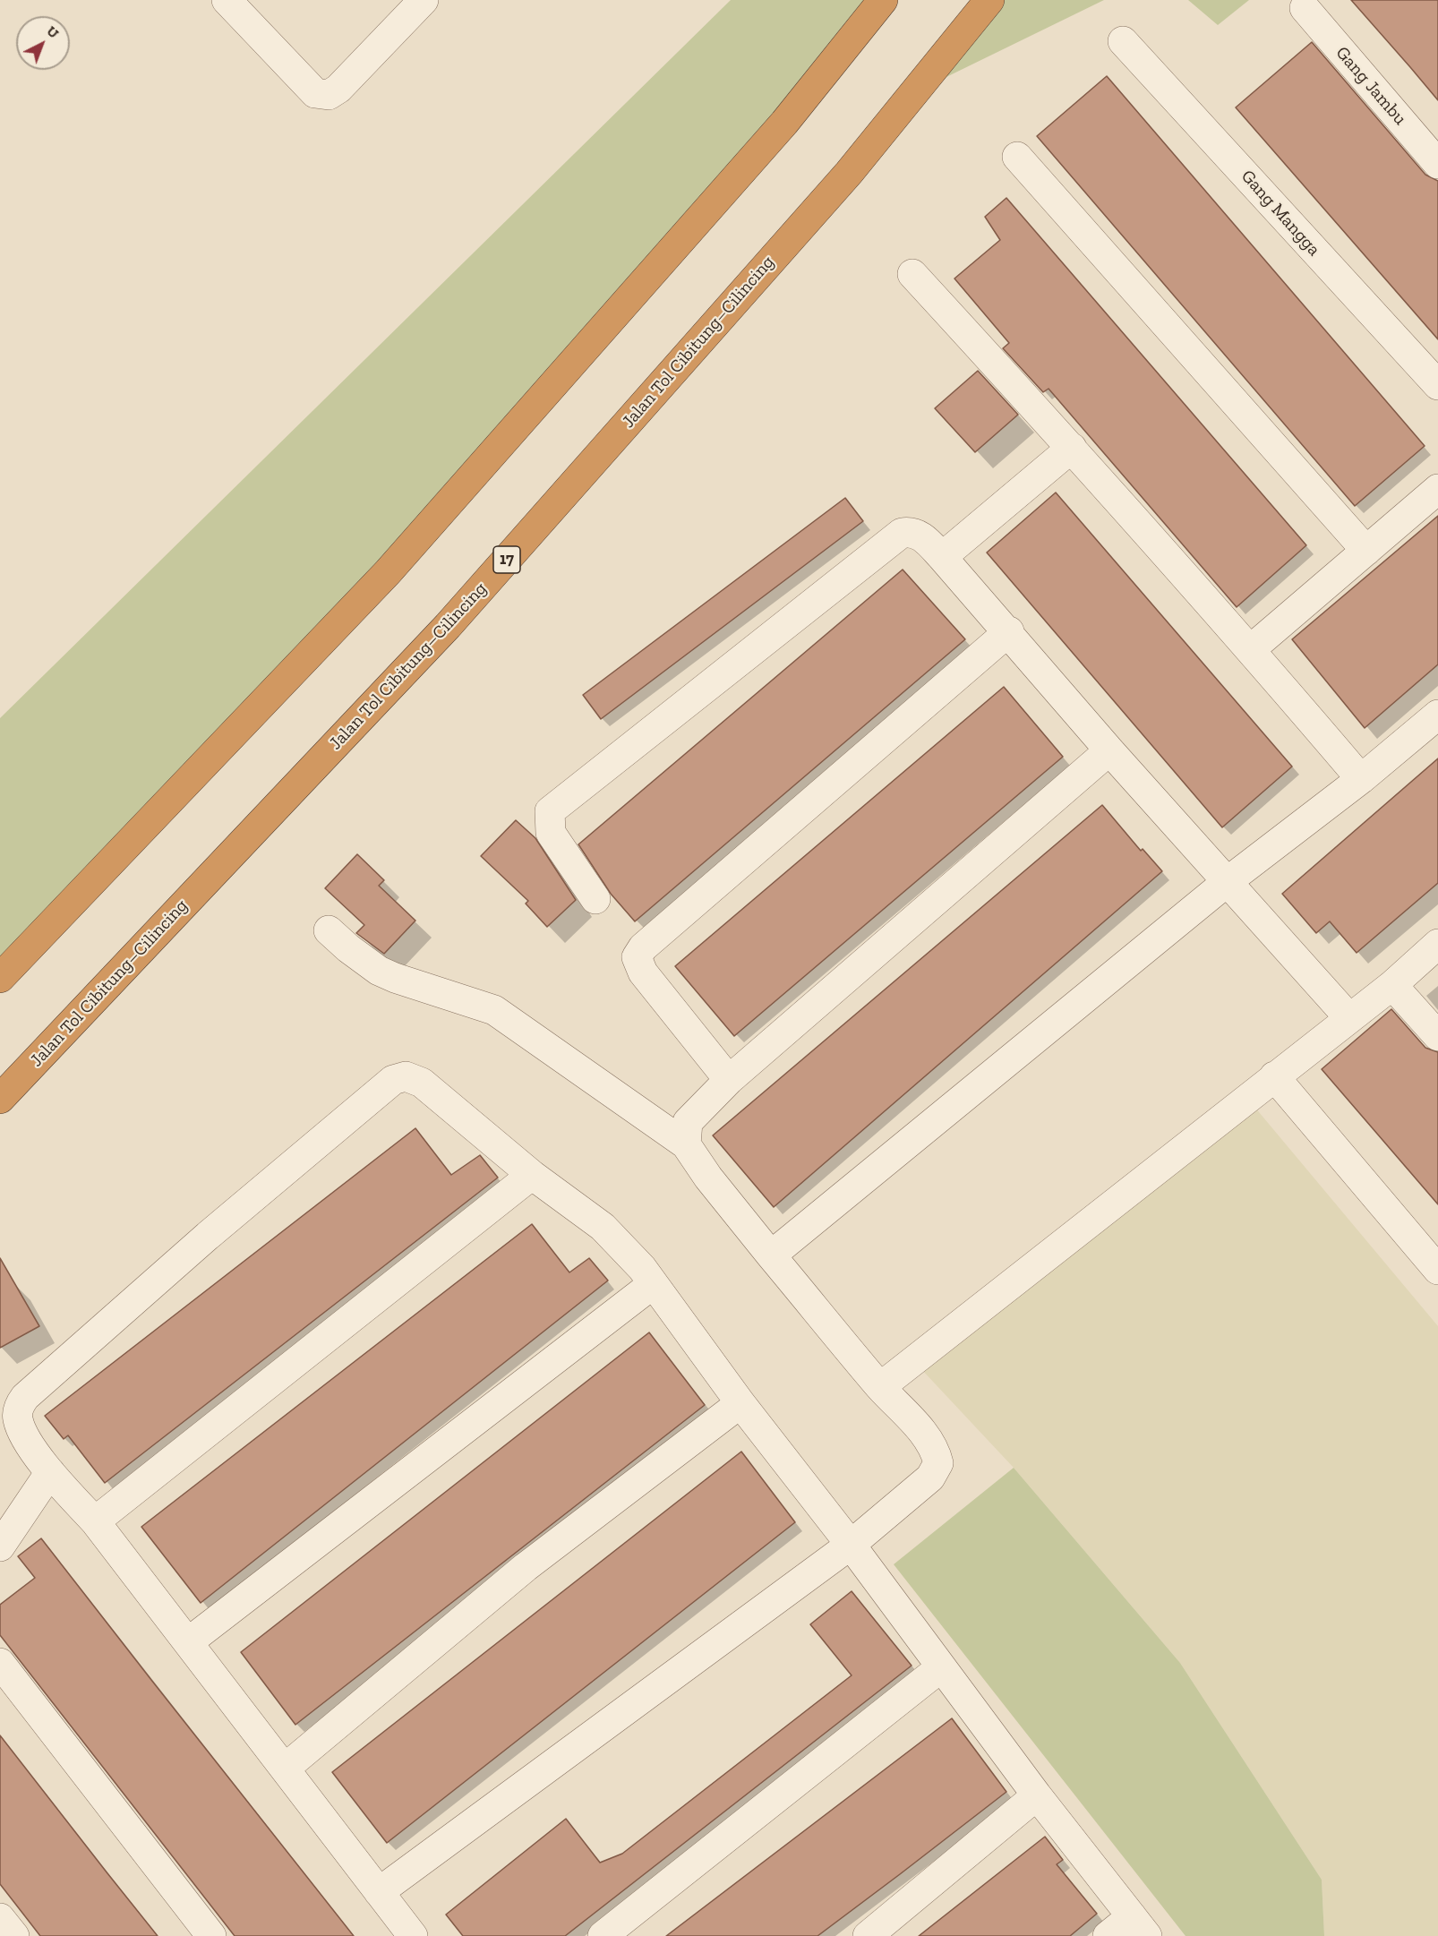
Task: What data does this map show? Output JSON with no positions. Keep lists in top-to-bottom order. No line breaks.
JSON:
{"streets":{"highway":["Jalan Tol Cibitung–Cilincing","17"],"street":["Gang Jambu","Gang Mangga"]},"north":"top right"}
